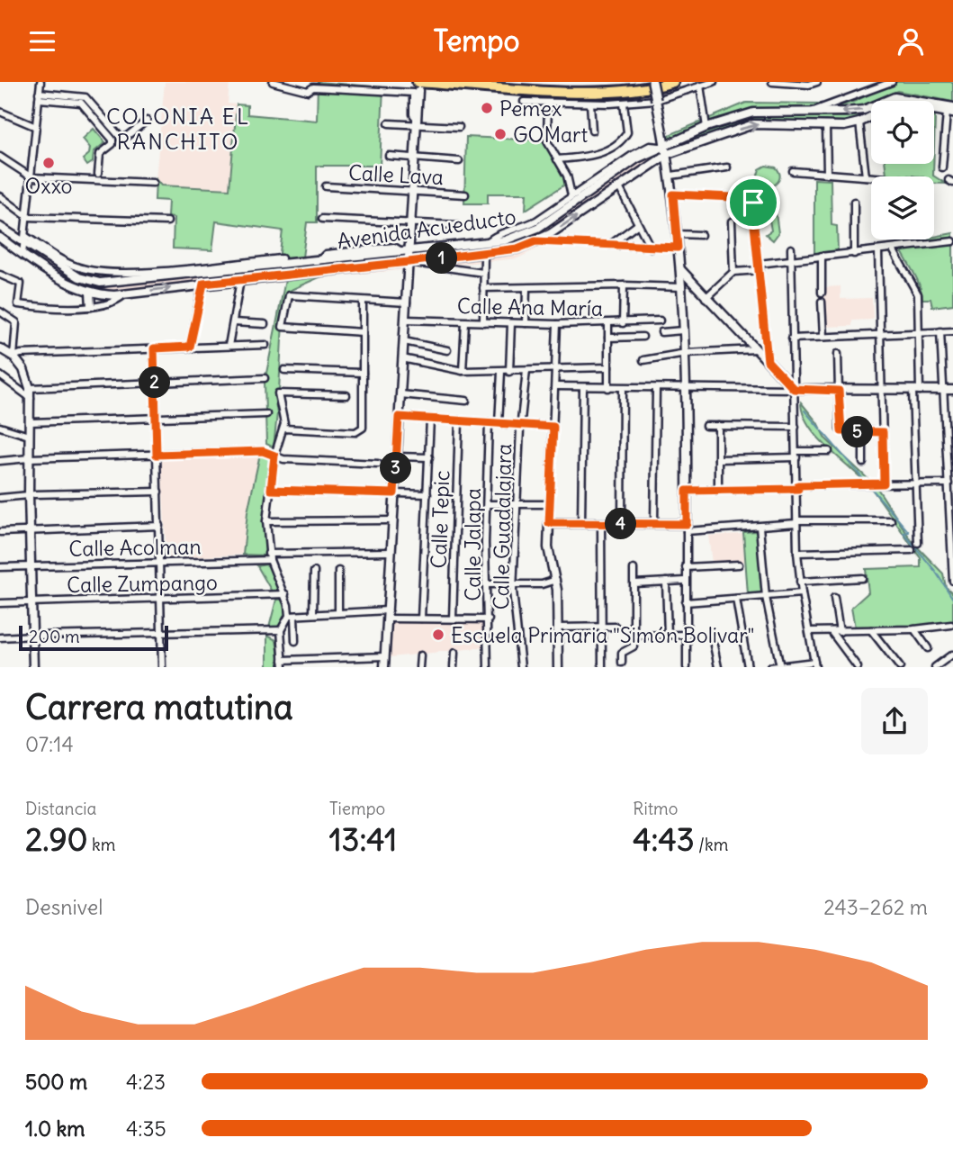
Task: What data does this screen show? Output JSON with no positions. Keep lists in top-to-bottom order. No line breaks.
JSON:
{"streets":{"street":["Calle Lava","Avenida Acueducto","Calle Ana María","Calle Tepic","Calle Guadalajara","Calle Jalapa","Calle Acolman","Calle Zumpango"]},"districts":["COLONIA EL RANCHITO"],"places":["Pemex","GOMart","Oxxo","Escuela Primaria \"Simón Bolivar\""],"scale_bar":"200 m","page":{"header":"Tempo","pins":["1","2","5","3","4"],"scale":"200 m","heading":["Carrera matutina","07:14"],"stats":[["Distancia","2.90 km"],["Tiempo","13:41"],["Ritmo","4:43 /km"]],"chart":["Desnivel","243–262 m"],"list":[{"name":"500 m","note":"4:23"},{"name":"1.0 km","note":"4:35"}]}}
